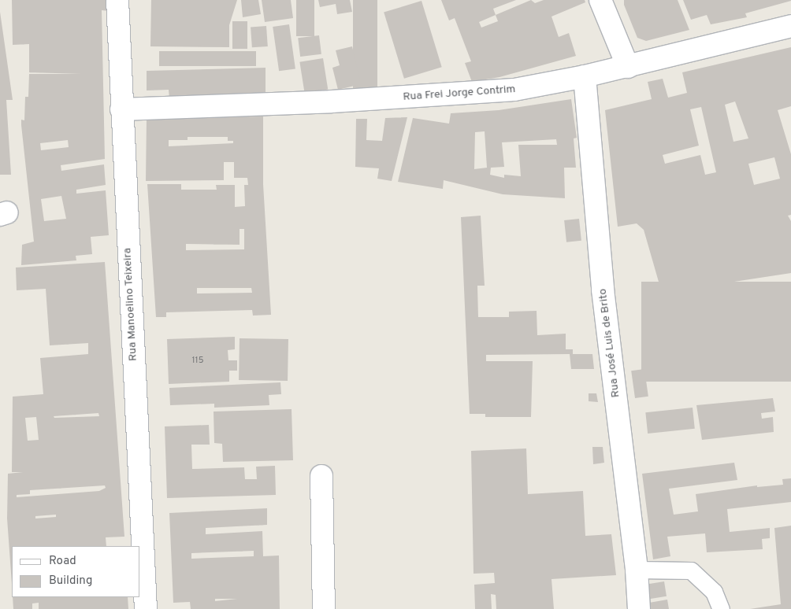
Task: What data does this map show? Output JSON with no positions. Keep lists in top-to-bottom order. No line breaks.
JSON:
{"streets":{"street":["Rua Frei Jorge Contrim","Rua Manoelino Teixeira","Rua José Luis de Brito"]},"crossings":[["Rua Frei Jorge Contrim","Rua Manoelino Teixeira"],["Rua Frei Jorge Contrim","Rua José Luis de Brito"]],"house_numbers":["115"],"legend":["Road","Building"]}
